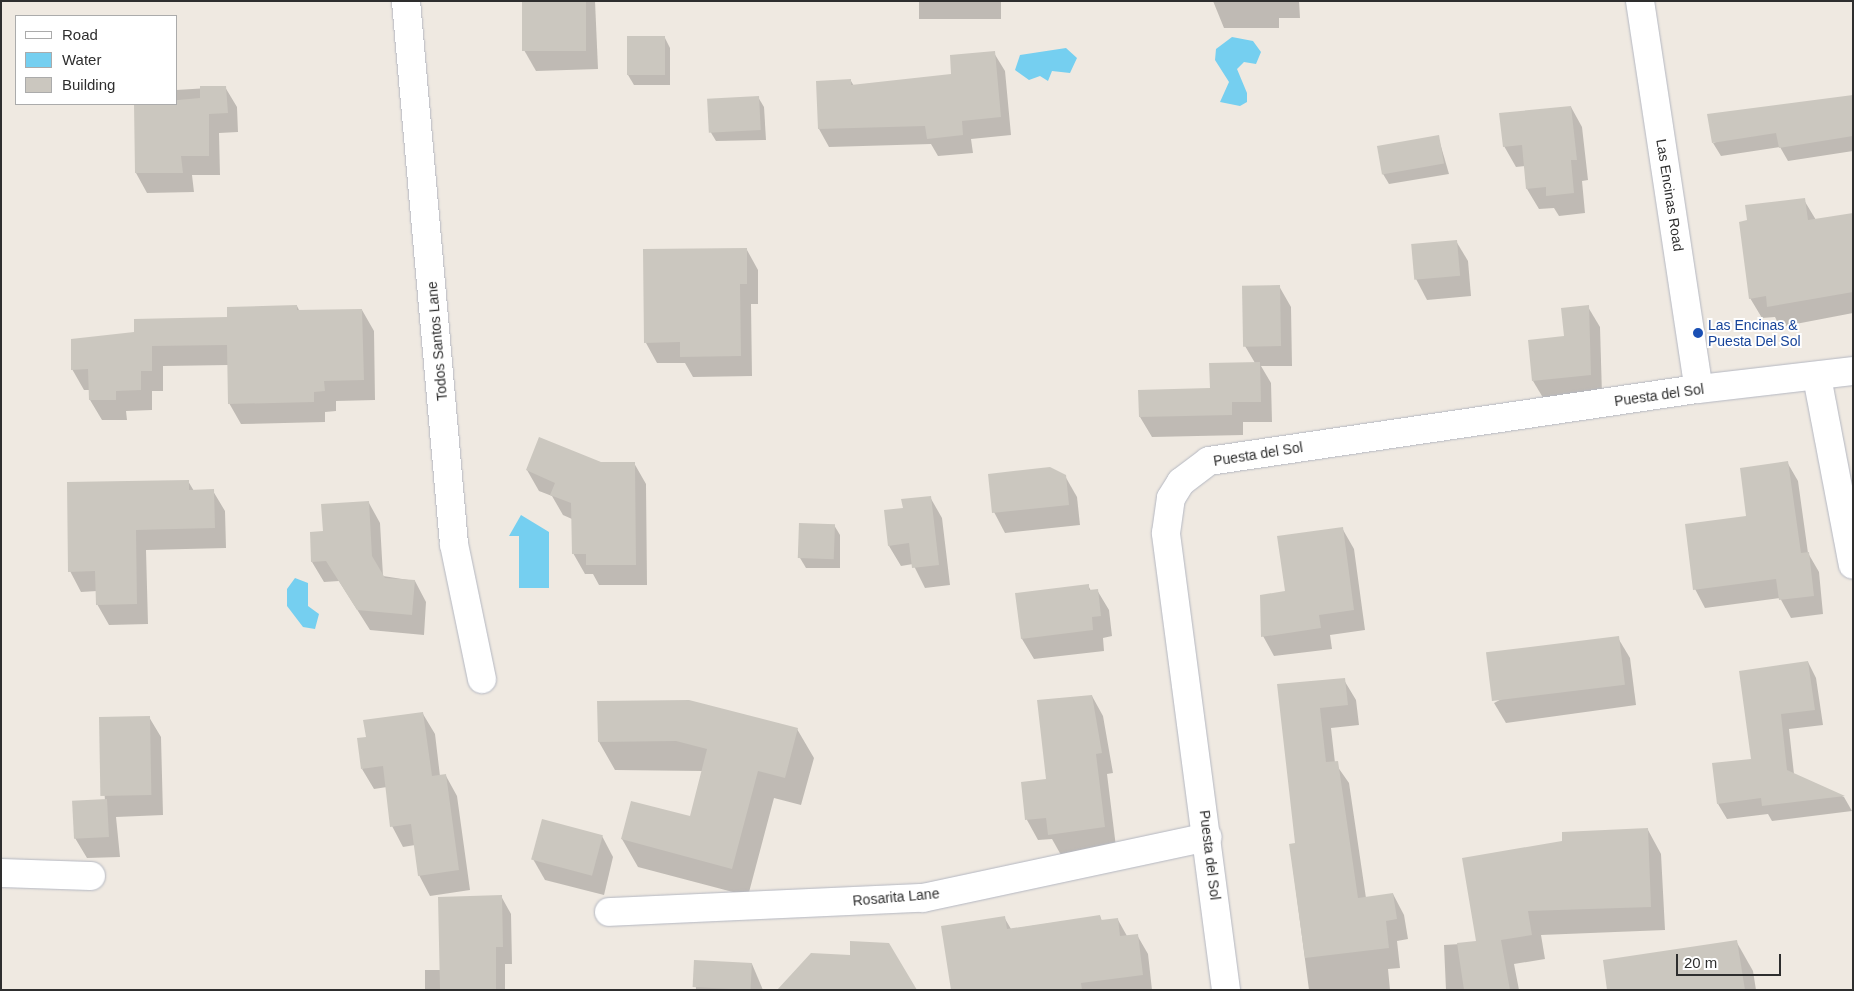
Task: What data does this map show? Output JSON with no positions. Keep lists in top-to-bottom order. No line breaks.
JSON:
{"streets":{"street":["Las Encinas Road","Todos Santos Lane","Puesta del Sol","Rosarita Lane"]},"crossings":[["Las Encinas Road","Puesta del Sol"],["Puesta del Sol","Rosarita Lane"]],"places":["Las Encinas & Puesta Del Sol"],"legend":["Road","Water","Building"],"scale_bar":"20 m"}
